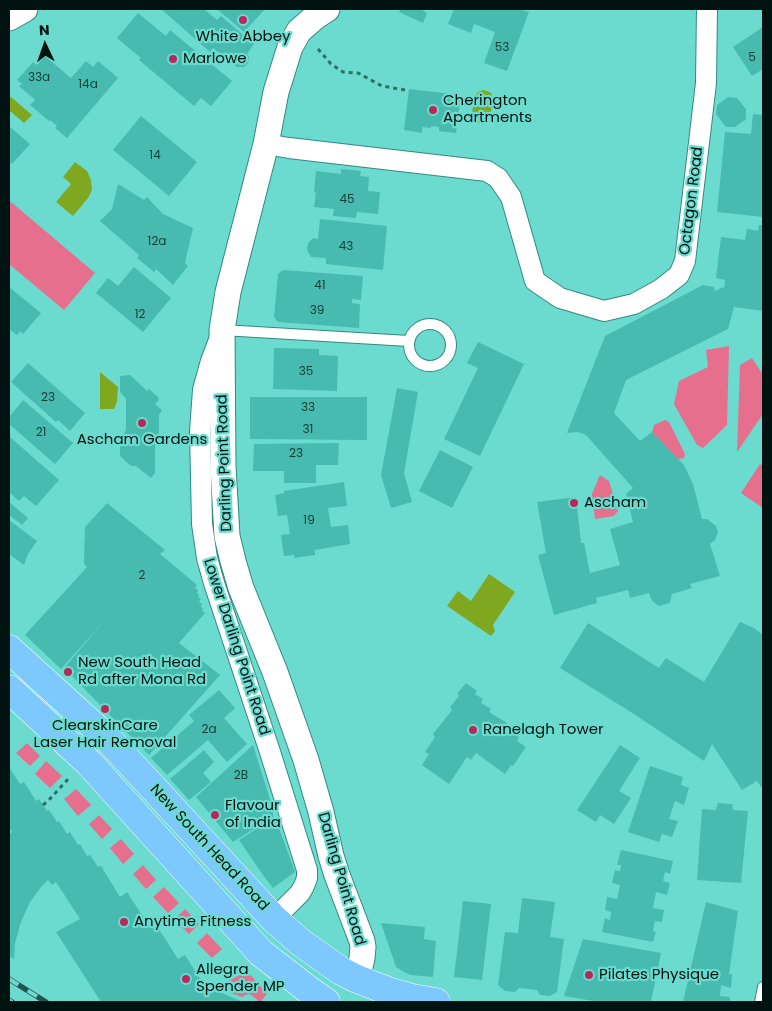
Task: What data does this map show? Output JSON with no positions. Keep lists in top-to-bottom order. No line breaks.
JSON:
{"streets":{"main road":["New South Head Road"],"street":["Octagon Road","Darling Point Road","Lower Darling Point Road"]},"crossings":[["Octagon Road","Darling Point Road"],["Darling Point Road","Lower Darling Point Road"],["Darling Point Road","New South Head Road"],["Lower Darling Point Road","New South Head Road"]],"places":["White Abbey","Marlowe","Cherington Apartments","Ascham Gardens","Ascham","New South Head Rd after Mona Rd","ClearskinCare Laser Hair Removal","Ranelagh Tower","Flavour of India","Anytime Fitness","Pilates Physique","Allegra Spender MP"],"house_numbers":["53","5","33a","14a","14","45","12a","43","41","39","12","35","23","33","31","21","23","19","2","2a","2B"],"north":"top"}
